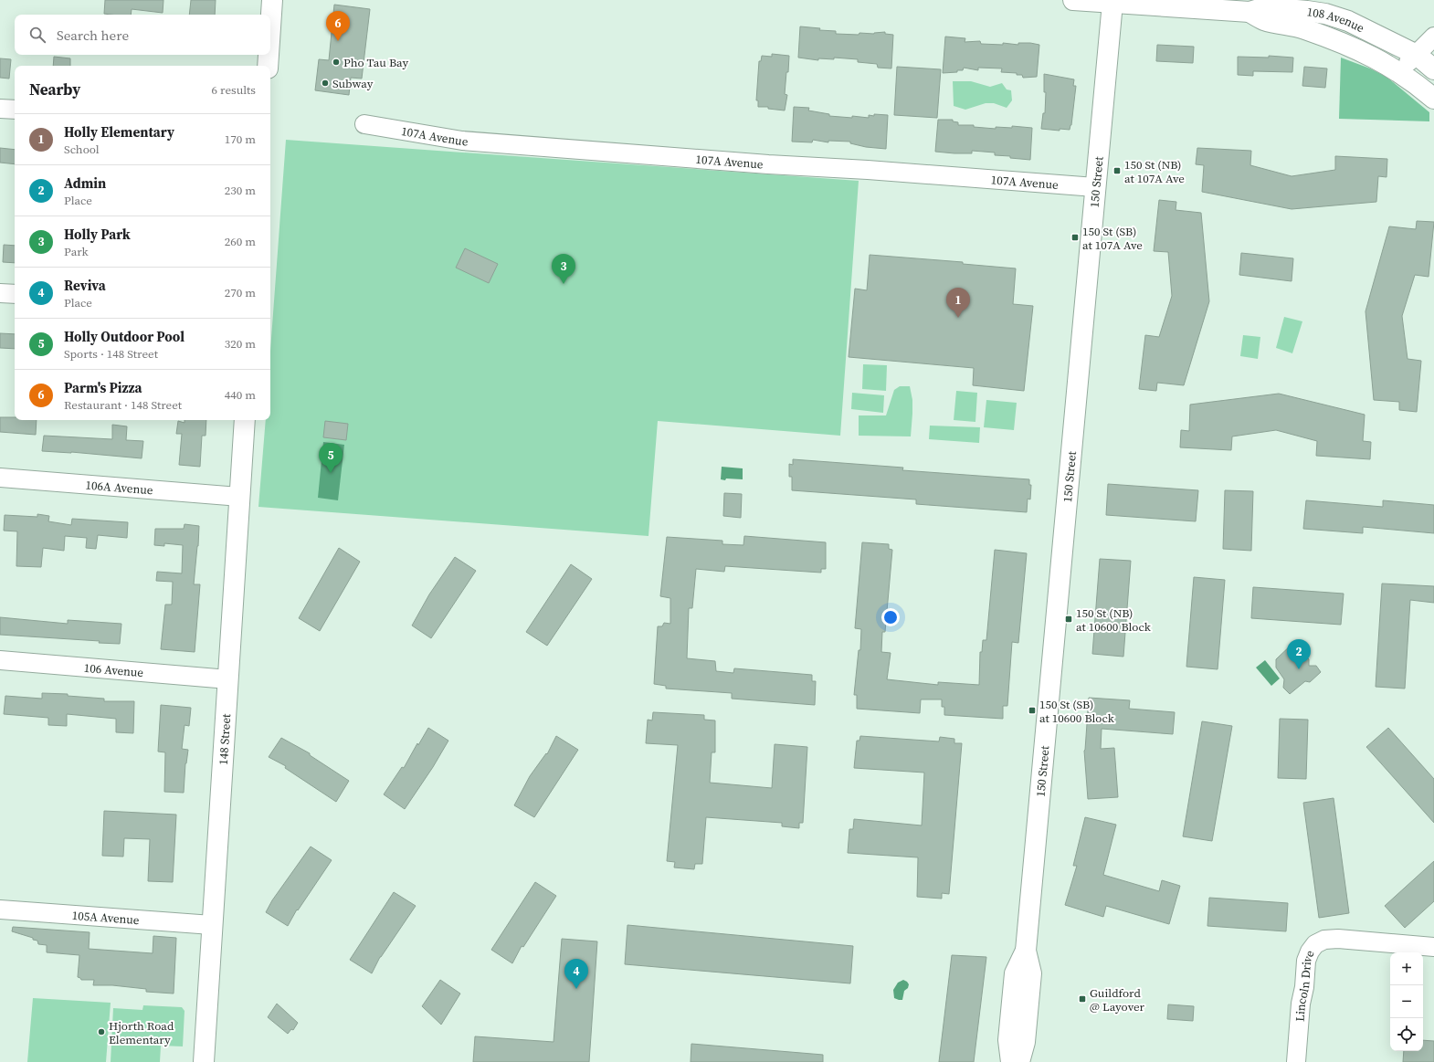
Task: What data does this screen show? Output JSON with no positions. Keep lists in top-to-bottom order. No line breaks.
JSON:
{"streets":{"main road":["108 Avenue","150 Street","148 Street"],"street":["107A Avenue","106A Avenue","106 Avenue","105A Avenue","Lincoln Drive"]},"crossings":[["108 Avenue","150 Street"],["107A Avenue","150 Street"],["106A Avenue","148 Street"],["106 Avenue","148 Street"],["148 Street","105A Avenue"]],"places":{"other":["Pho Tau Bay","Subway","Hjorth Road Elementary"],"transit":["150 St (NB) at 107A Ave","150 St (SB) at 107A Ave","150 St (NB) at 10600 Block","150 St (SB) at 10600 Block","Guildford @ Layover"]},"page":{"pins":["6","3","1","5","2","4"],"search":"Search here","heading":["Nearby","6 results"],"list":[{"mark":"1","name":"Holly Elementary","note":"School","value":"170 m"},{"mark":"2","name":"Admin","note":"Place","value":"230 m"},{"mark":"3","name":"Holly Park","note":"Park","value":"260 m"},{"mark":"4","name":"Reviva","note":"Place","value":"270 m"},{"mark":"5","name":"Holly Outdoor Pool","note":"Sports · 148 Street","value":"320 m"},{"mark":"6","name":"Parm's Pizza","note":"Restaurant · 148 Street","value":"440 m"}],"map_buttons":["+","−"]}}
